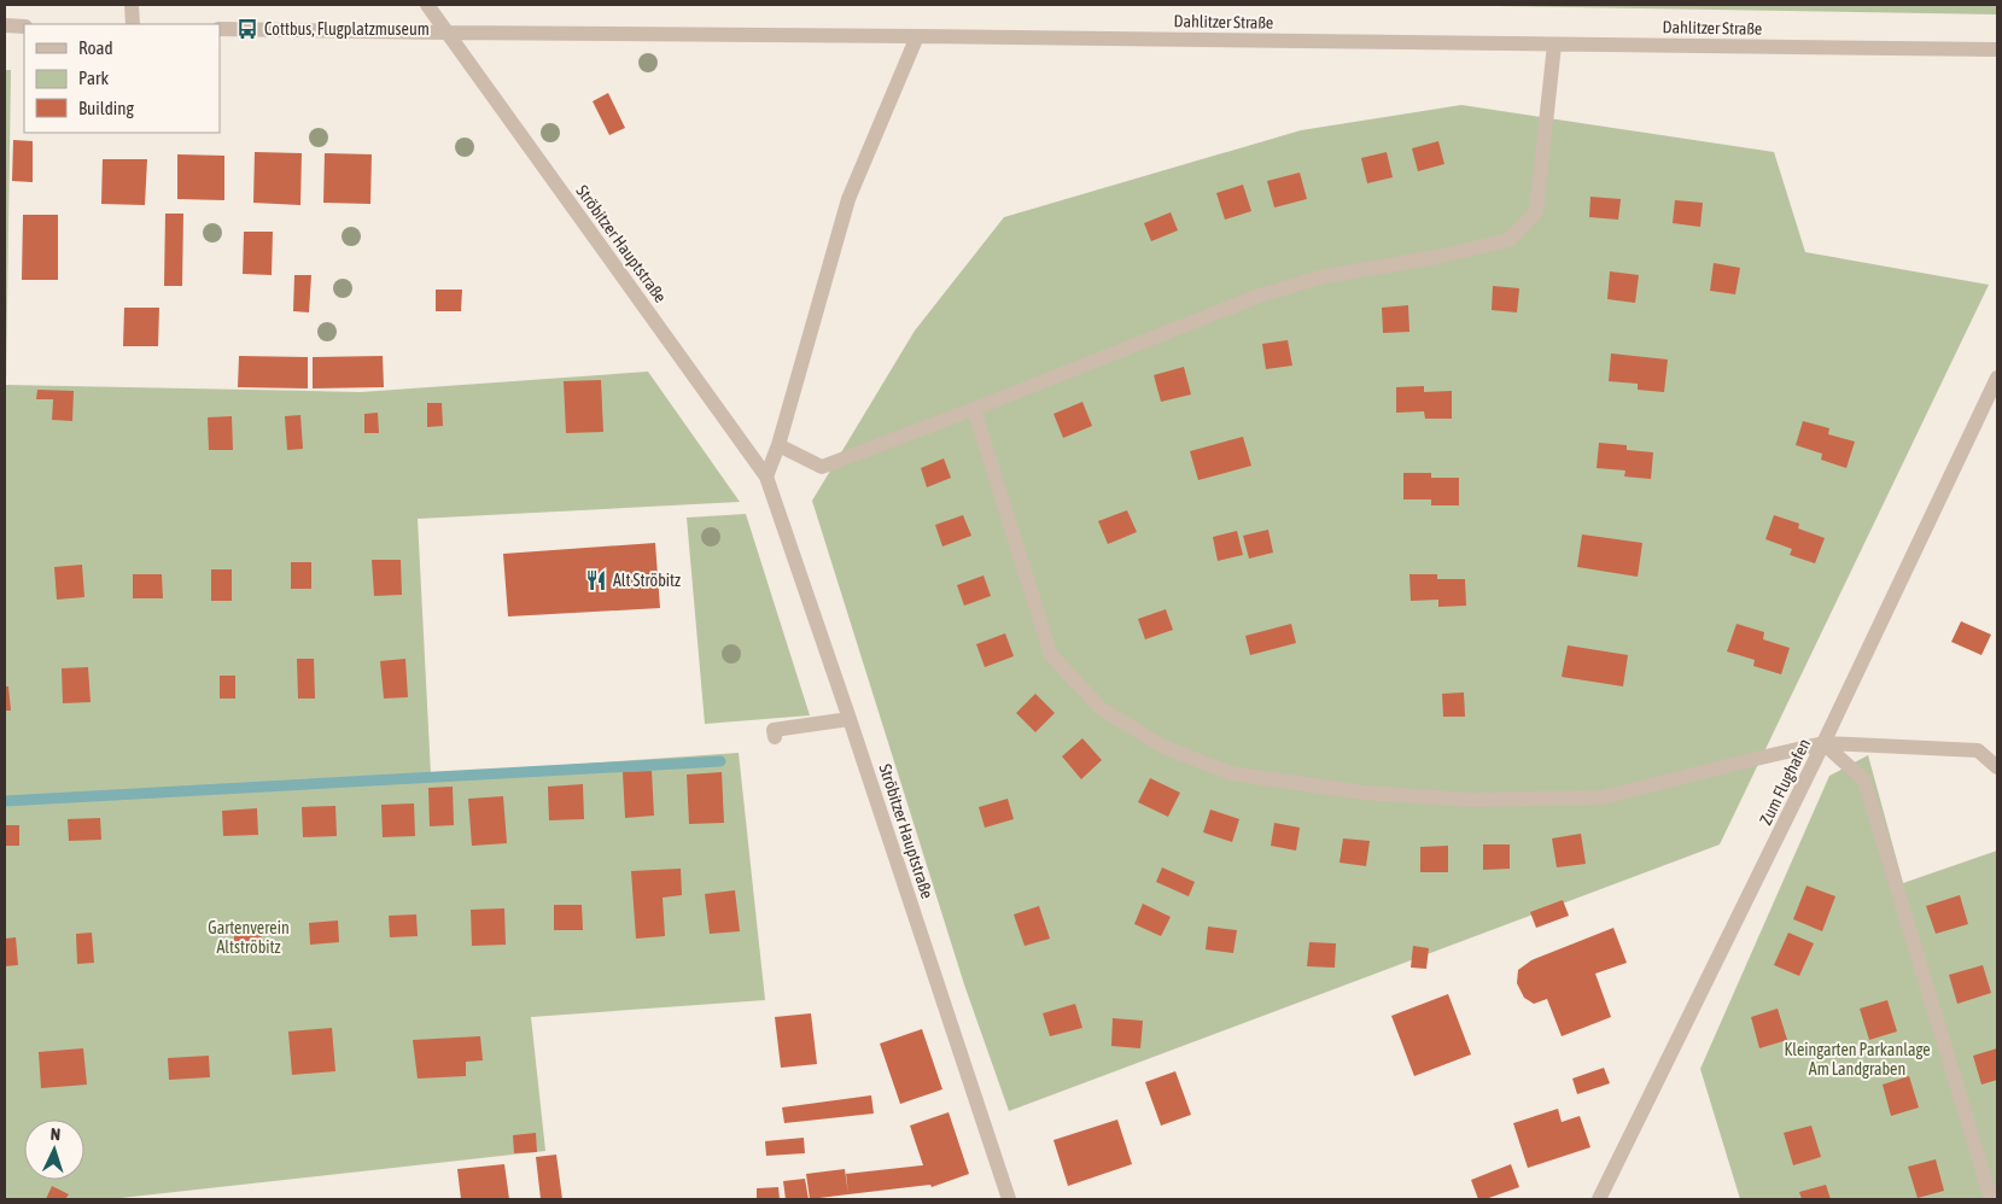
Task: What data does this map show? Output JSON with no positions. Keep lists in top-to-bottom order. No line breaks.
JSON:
{"streets":{"street":["Dahlitzer Straße","Ströbitzer Hauptstraße","Zum Flughafen"]},"crossings":[["Dahlitzer Straße","Ströbitzer Hauptstraße"]],"parks":["Gartenverein Altströbitz","Kleingarten Parkanlage Am Landgraben"],"places":{"bus stop":["Cottbus, Flugplatzmuseum"],"restaurant":["Alt Ströbitz"]},"legend":["Road","Park","Building"],"north":"top"}
